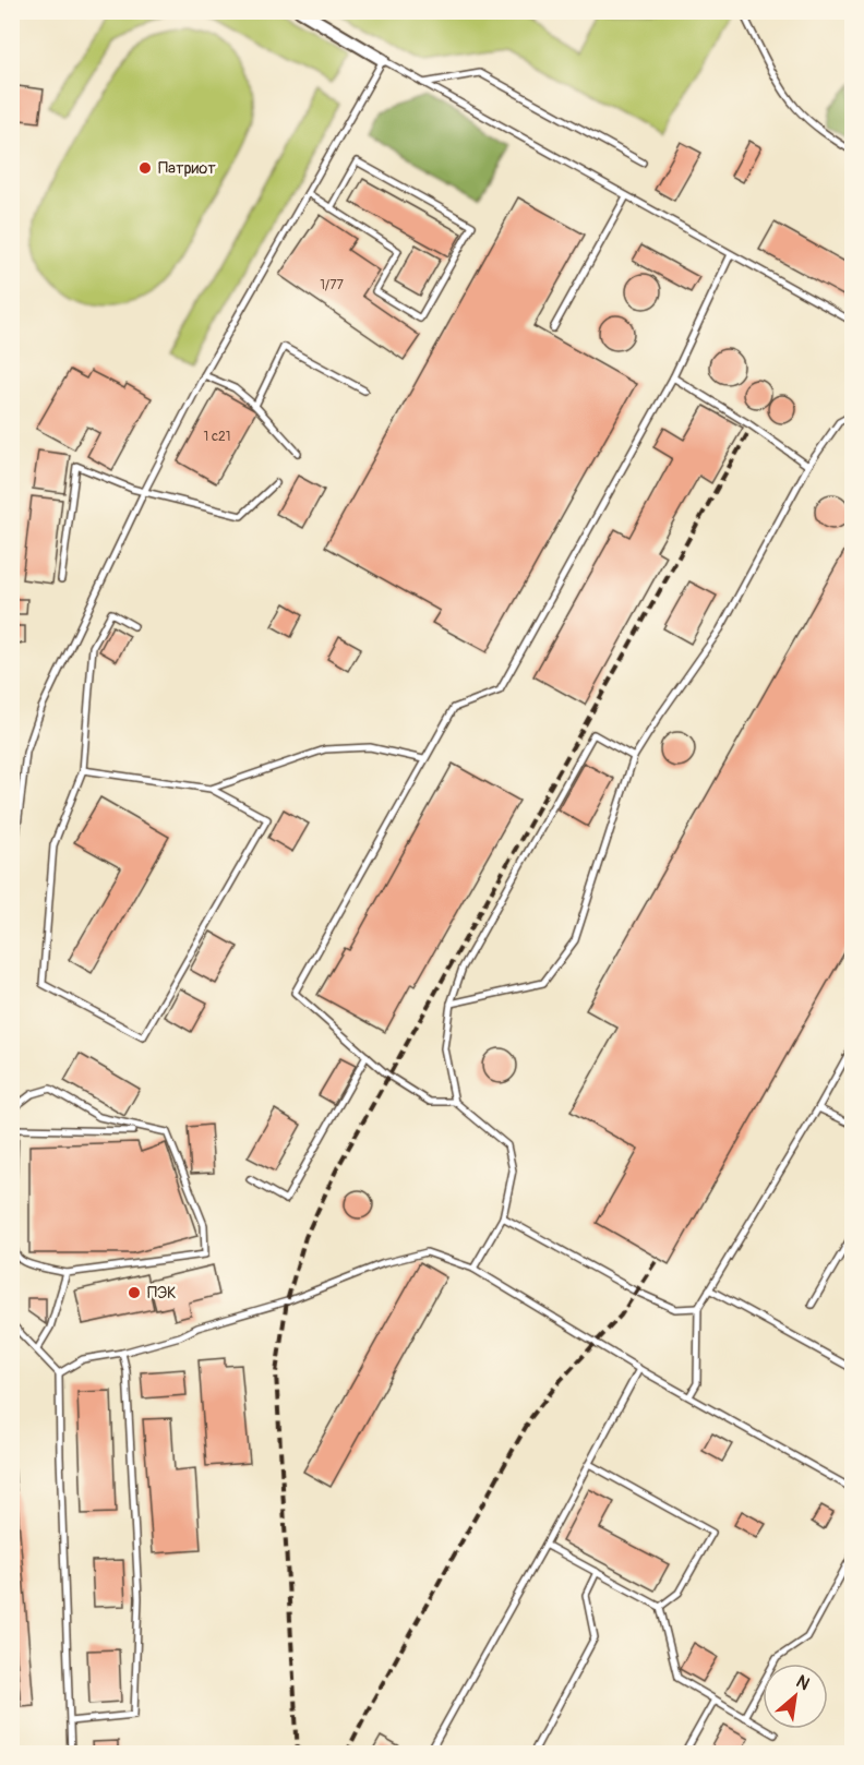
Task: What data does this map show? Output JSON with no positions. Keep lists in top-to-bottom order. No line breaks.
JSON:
{"places":["Патриот","ПЭК"],"house_numbers":["1/77","1 с21"],"north":"top right"}
